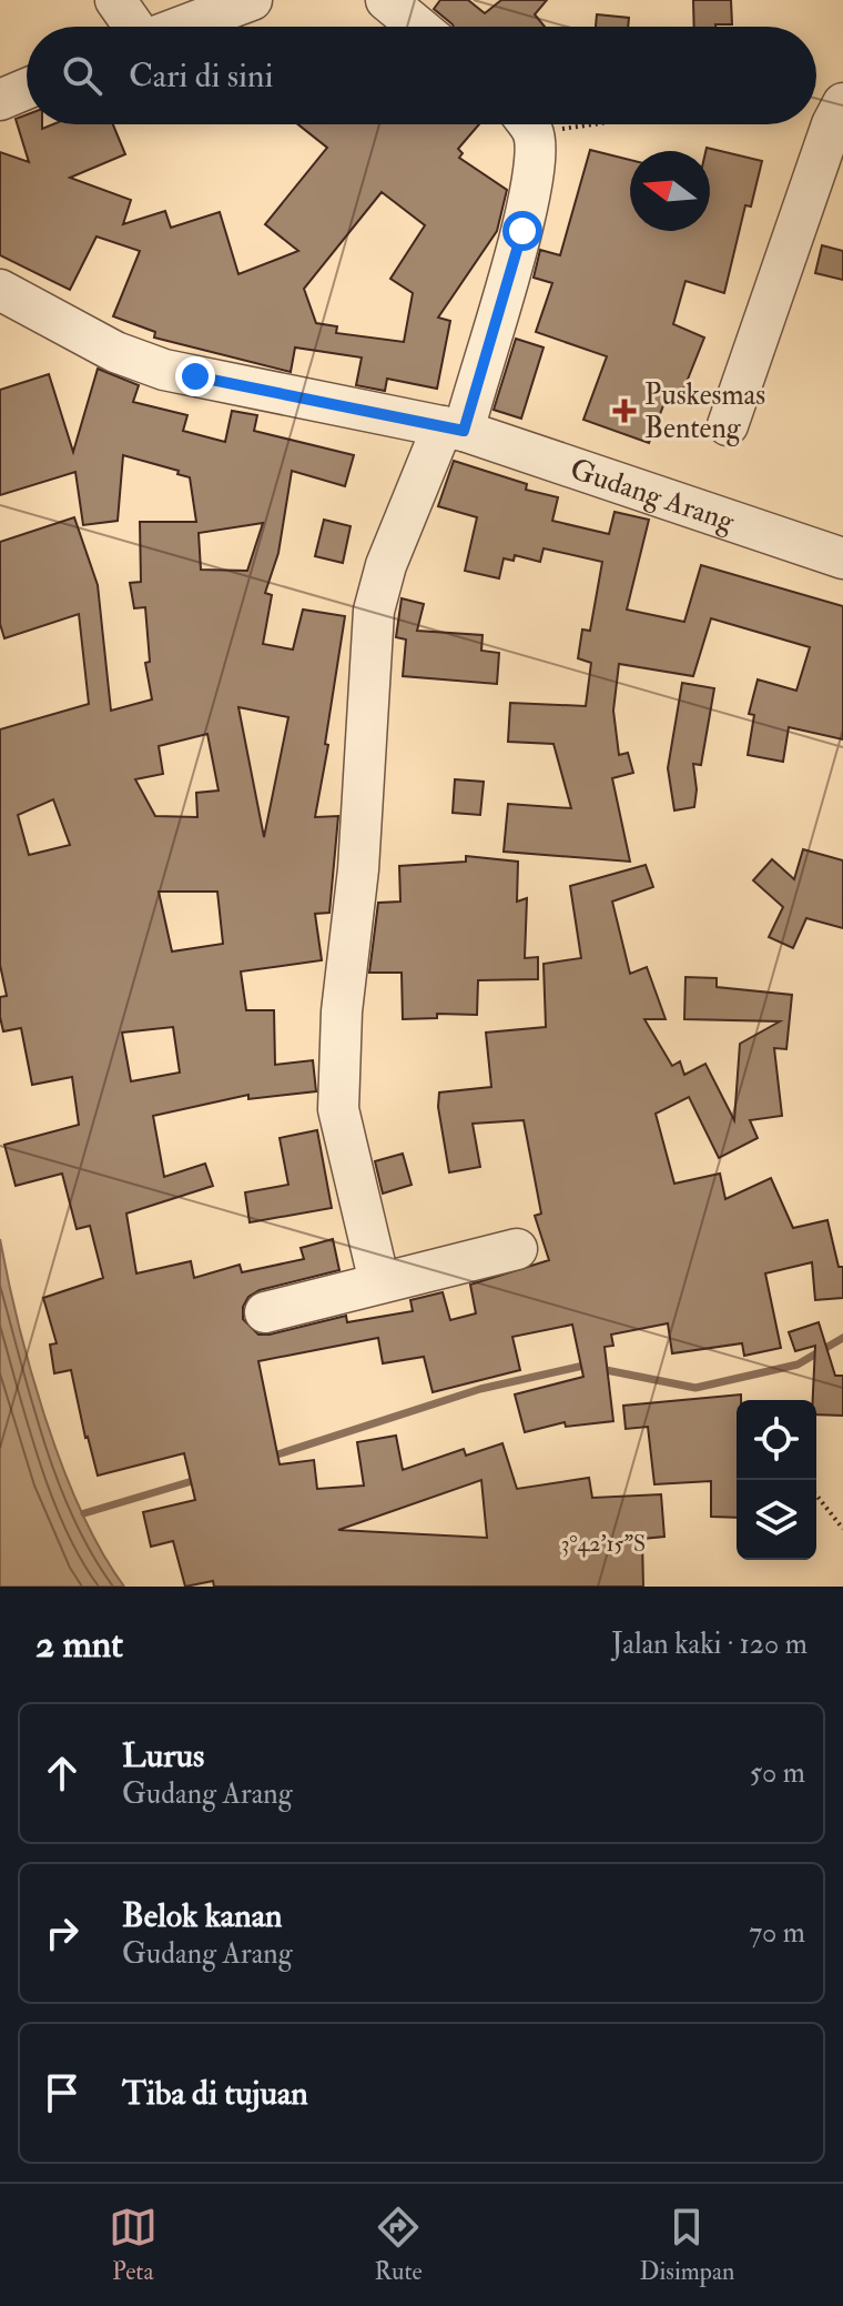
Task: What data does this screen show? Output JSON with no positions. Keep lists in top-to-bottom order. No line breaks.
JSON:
{"streets":{"street":["Gudang Arang"]},"places":{"health":["Puskesmas Benteng"]},"north":"left","page":{"search":"Cari di sini","heading":["2 mnt","Jalan kaki · 120 m"],"list":[["Lurus","Gudang Arang","50 m"],["Belok kanan","Gudang Arang","70 m"],"Tiba di tujuan"],"nav":["Peta","Rute","Disimpan"]},"coordinates":["3°42'15\"S"]}
